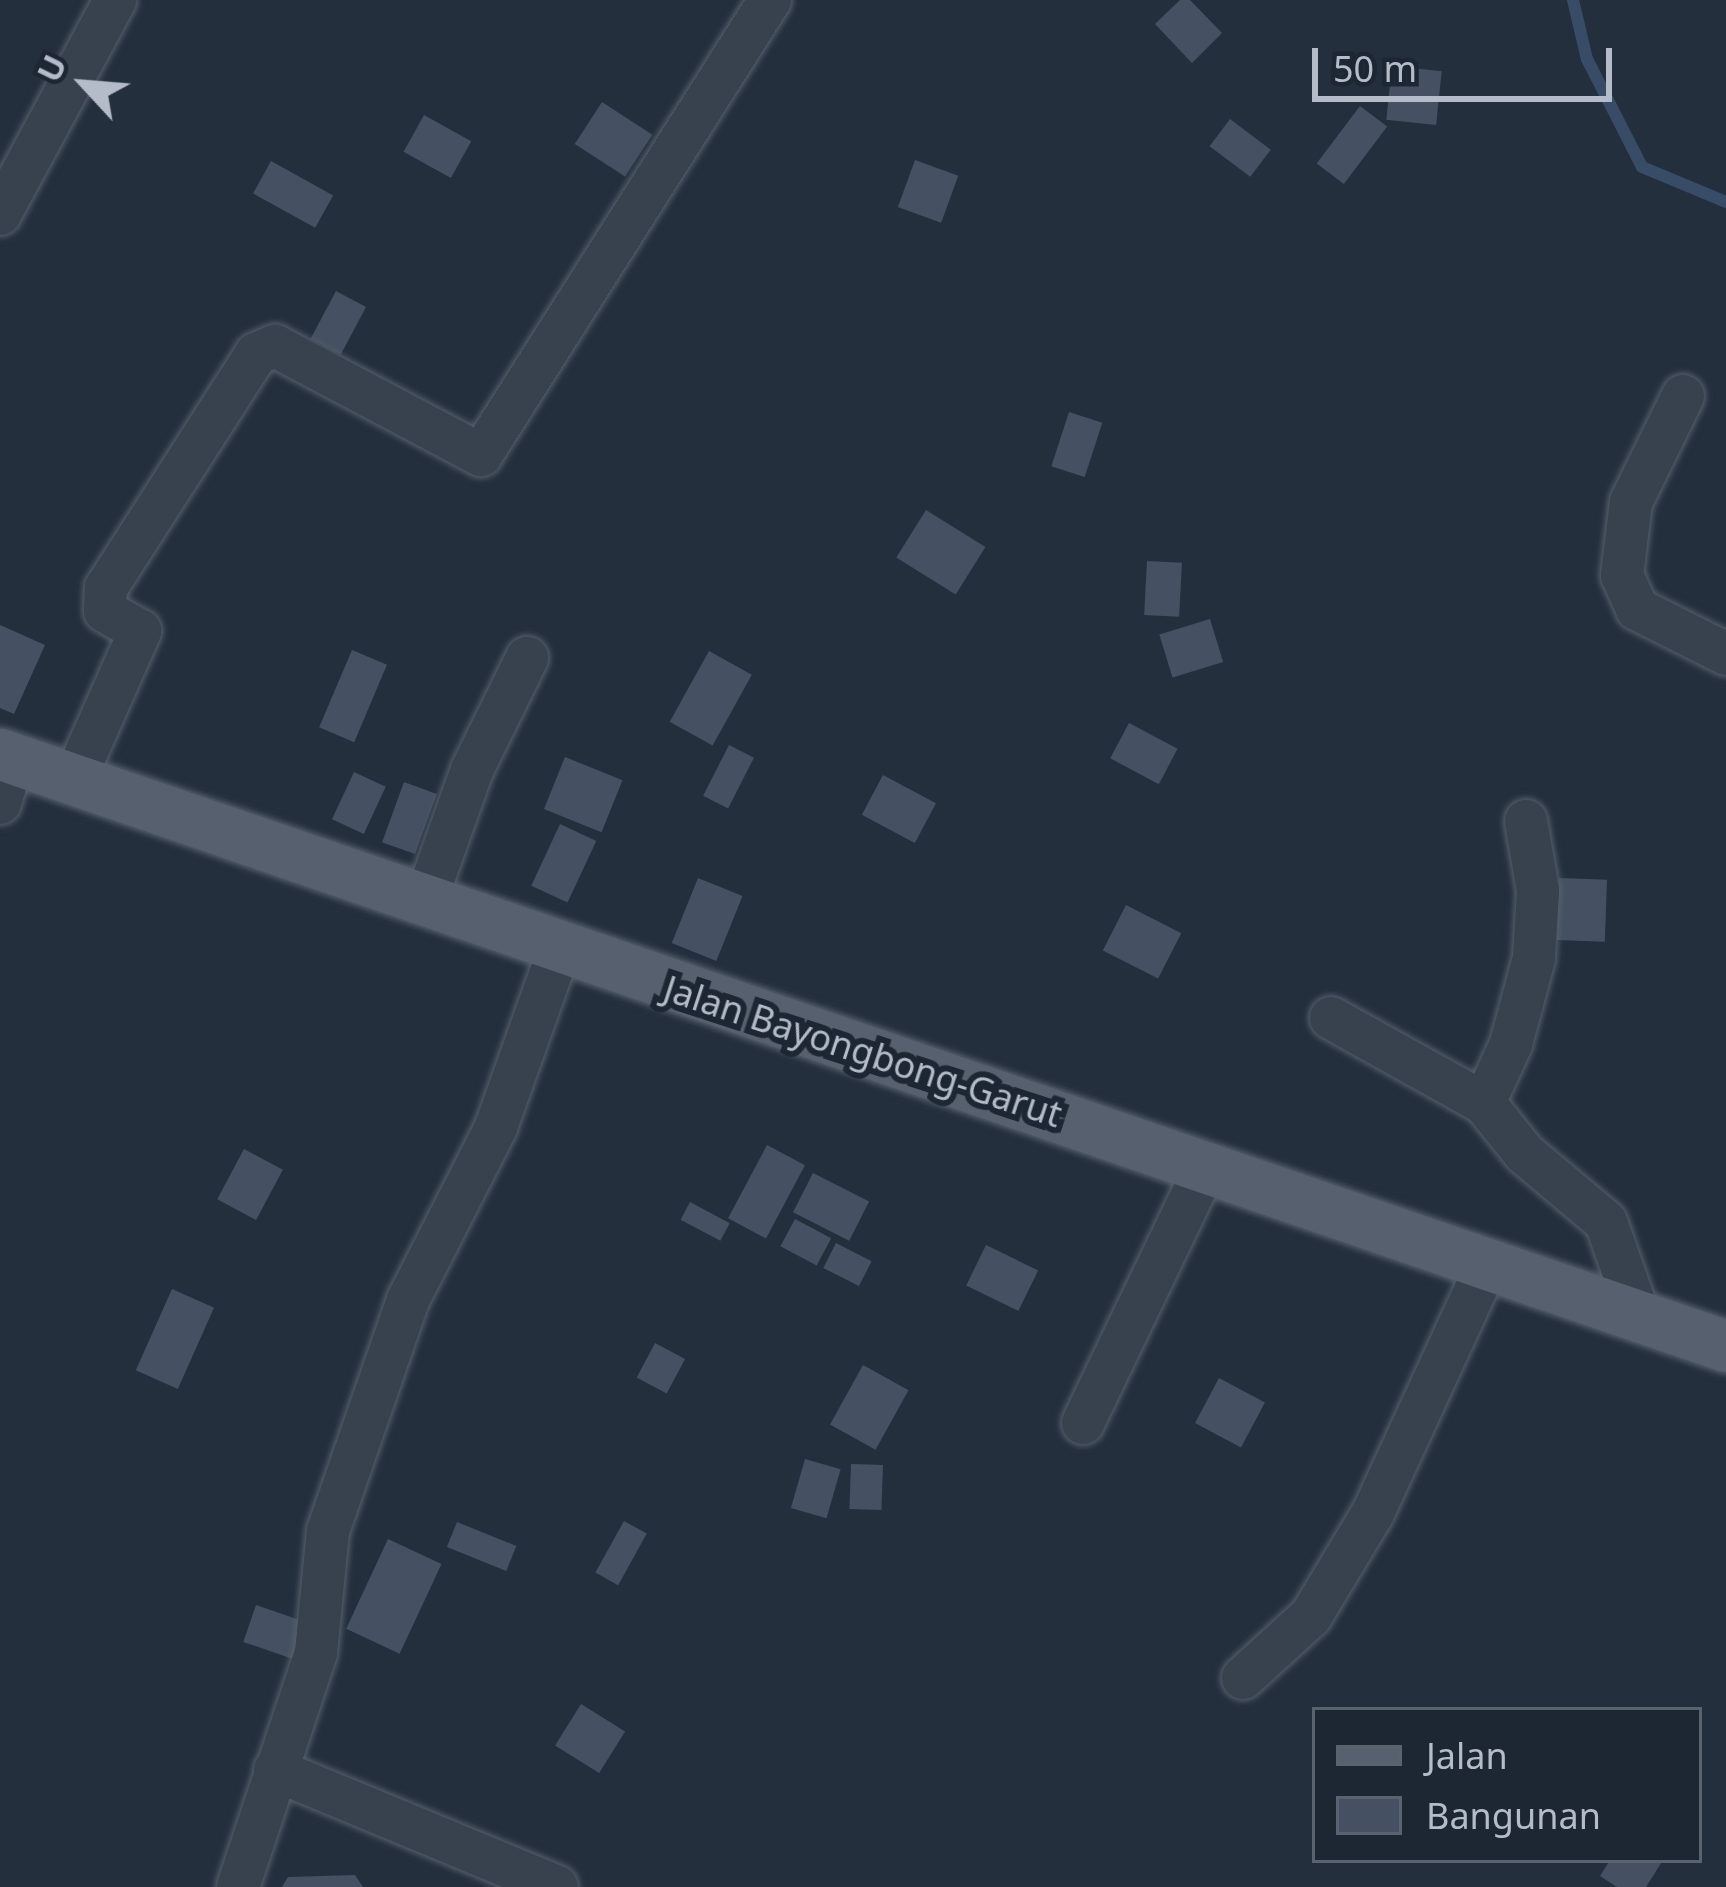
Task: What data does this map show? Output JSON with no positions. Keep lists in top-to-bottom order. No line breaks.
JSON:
{"streets":{"main road":["Jalan Bayongbong-Garut"]},"legend":["Jalan","Bangunan"],"scale_bar":"50 m","north":"top left"}
